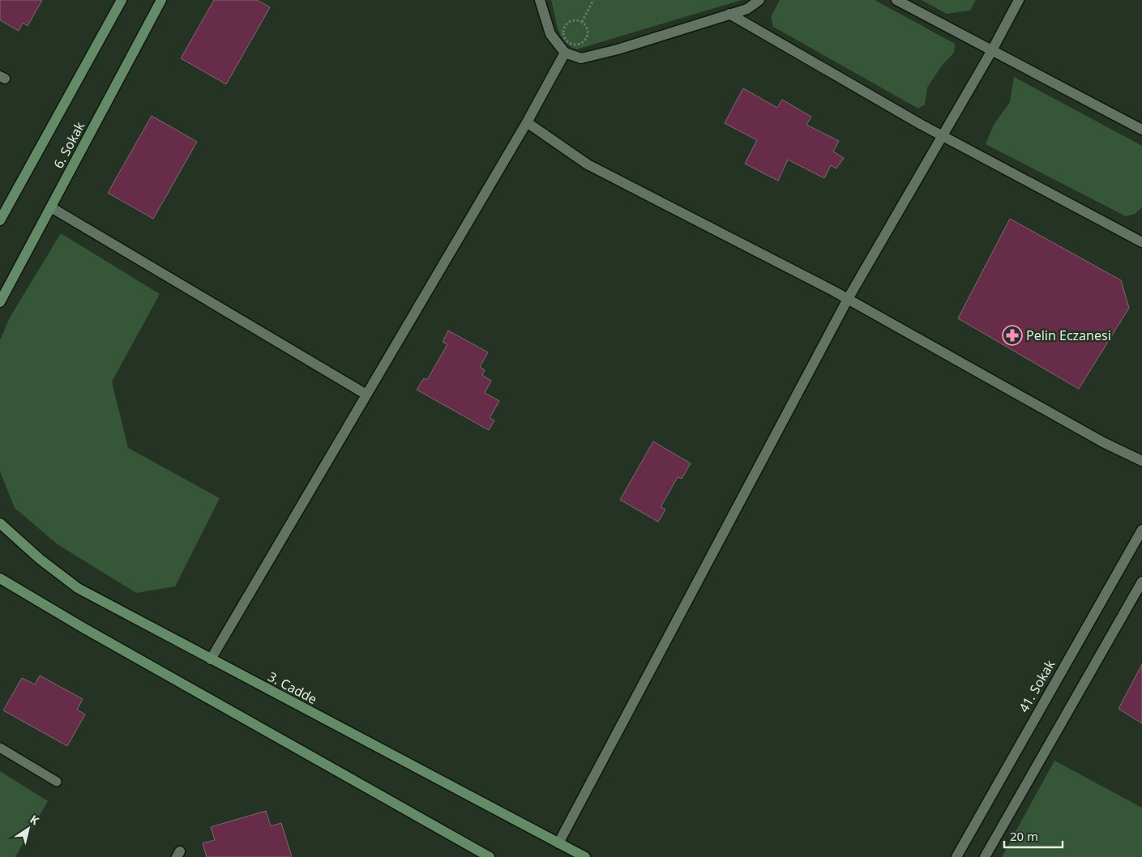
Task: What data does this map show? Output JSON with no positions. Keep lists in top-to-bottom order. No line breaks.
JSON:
{"streets":{"main road":["6. Sokak","3. Cadde"],"street":["41. Sokak"]},"places":{"pharmacy":["Pelin Eczanesi"]},"scale_bar":"20 m","north":"top right"}
